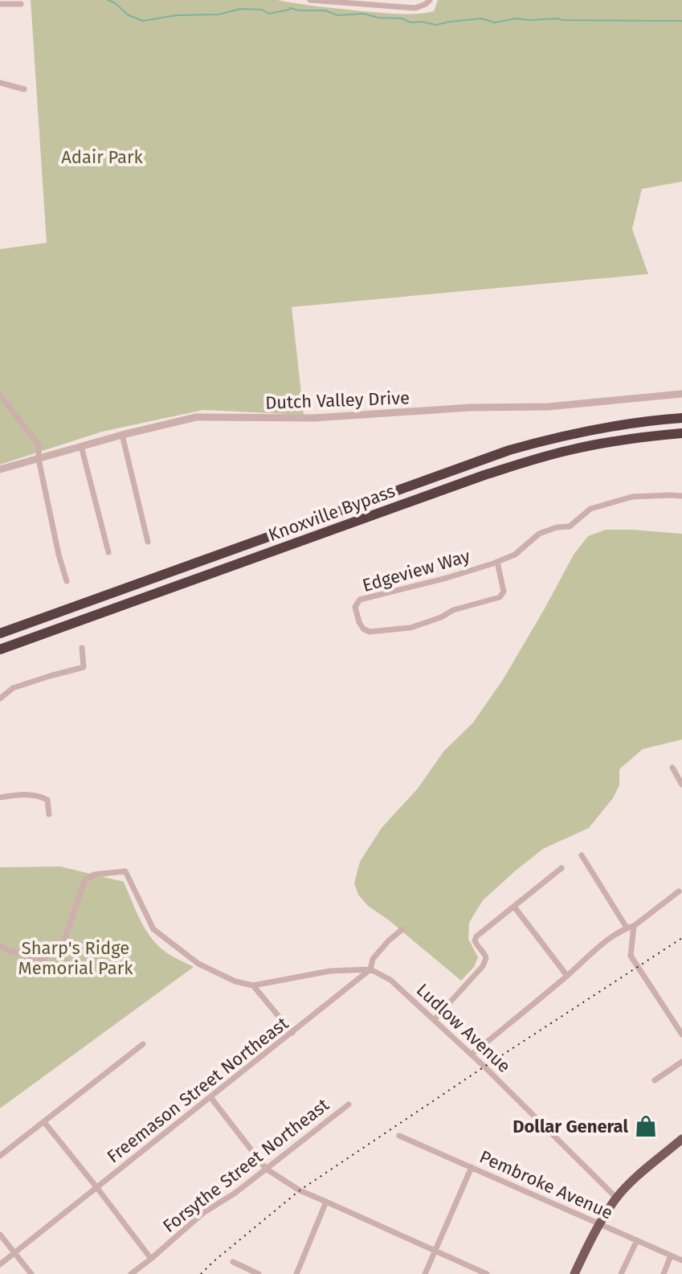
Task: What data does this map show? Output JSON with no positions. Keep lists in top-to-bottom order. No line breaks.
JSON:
{"streets":{"highway":["Knoxville Bypass"],"street":["Dutch Valley Drive","Edgeview Way","Ludlow Avenue","Freemason Street Northeast","Forsythe Street Northeast","Pembroke Avenue"]},"crossings":[["Ludlow Avenue","Freemason Street Northeast"]],"parks":["Adair Park","Sharp's Ridge Memorial Park"],"places":{"shop":["Dollar General"]}}
